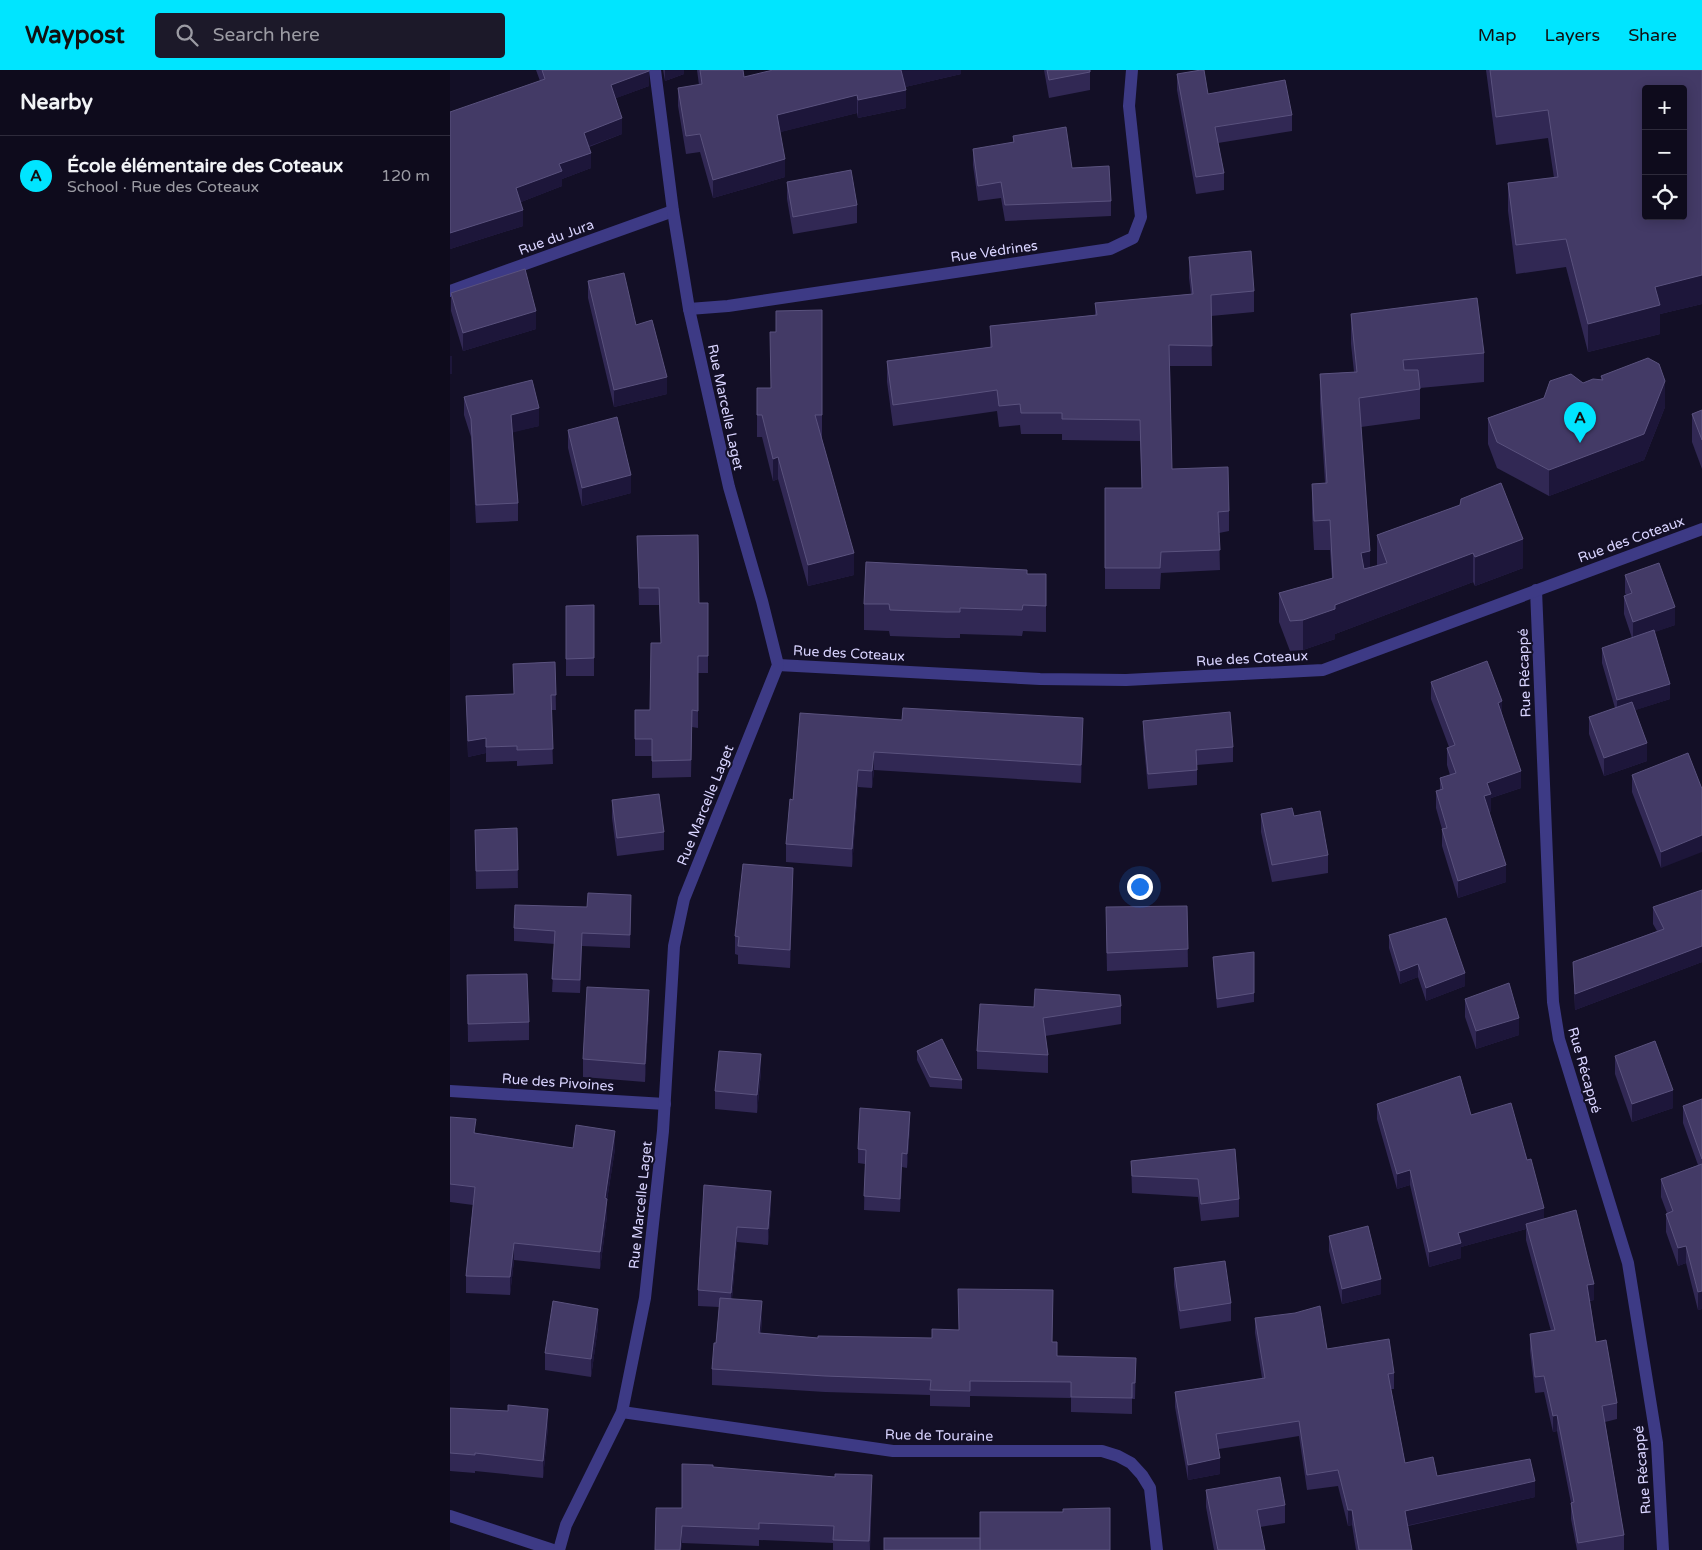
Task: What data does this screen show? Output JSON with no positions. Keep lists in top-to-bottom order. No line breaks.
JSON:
{"streets":{"street":["Rue du Jura","Rue Védrines","Rue Marcelle Laget","Rue des Coteaux","Rue Récappé","Rue des Pivoines","Rue de Touraine"]},"crossings":[["Rue du Jura","Rue Marcelle Laget"],["Rue Védrines","Rue Marcelle Laget"],["Rue Marcelle Laget","Rue des Coteaux"],["Rue Marcelle Laget","Rue des Pivoines"],["Rue Marcelle Laget","Rue de Touraine"],["Rue des Coteaux","Rue Récappé"]],"page":{"header":"Waypost","search":"Search here","nav":["Map","Layers","Share"],"heading":"Nearby","map_buttons":["+","−"],"list":[{"mark":"A","name":"École élémentaire des Coteaux","note":"School · Rue des Coteaux","value":"120 m"}],"pins":"A"}}
